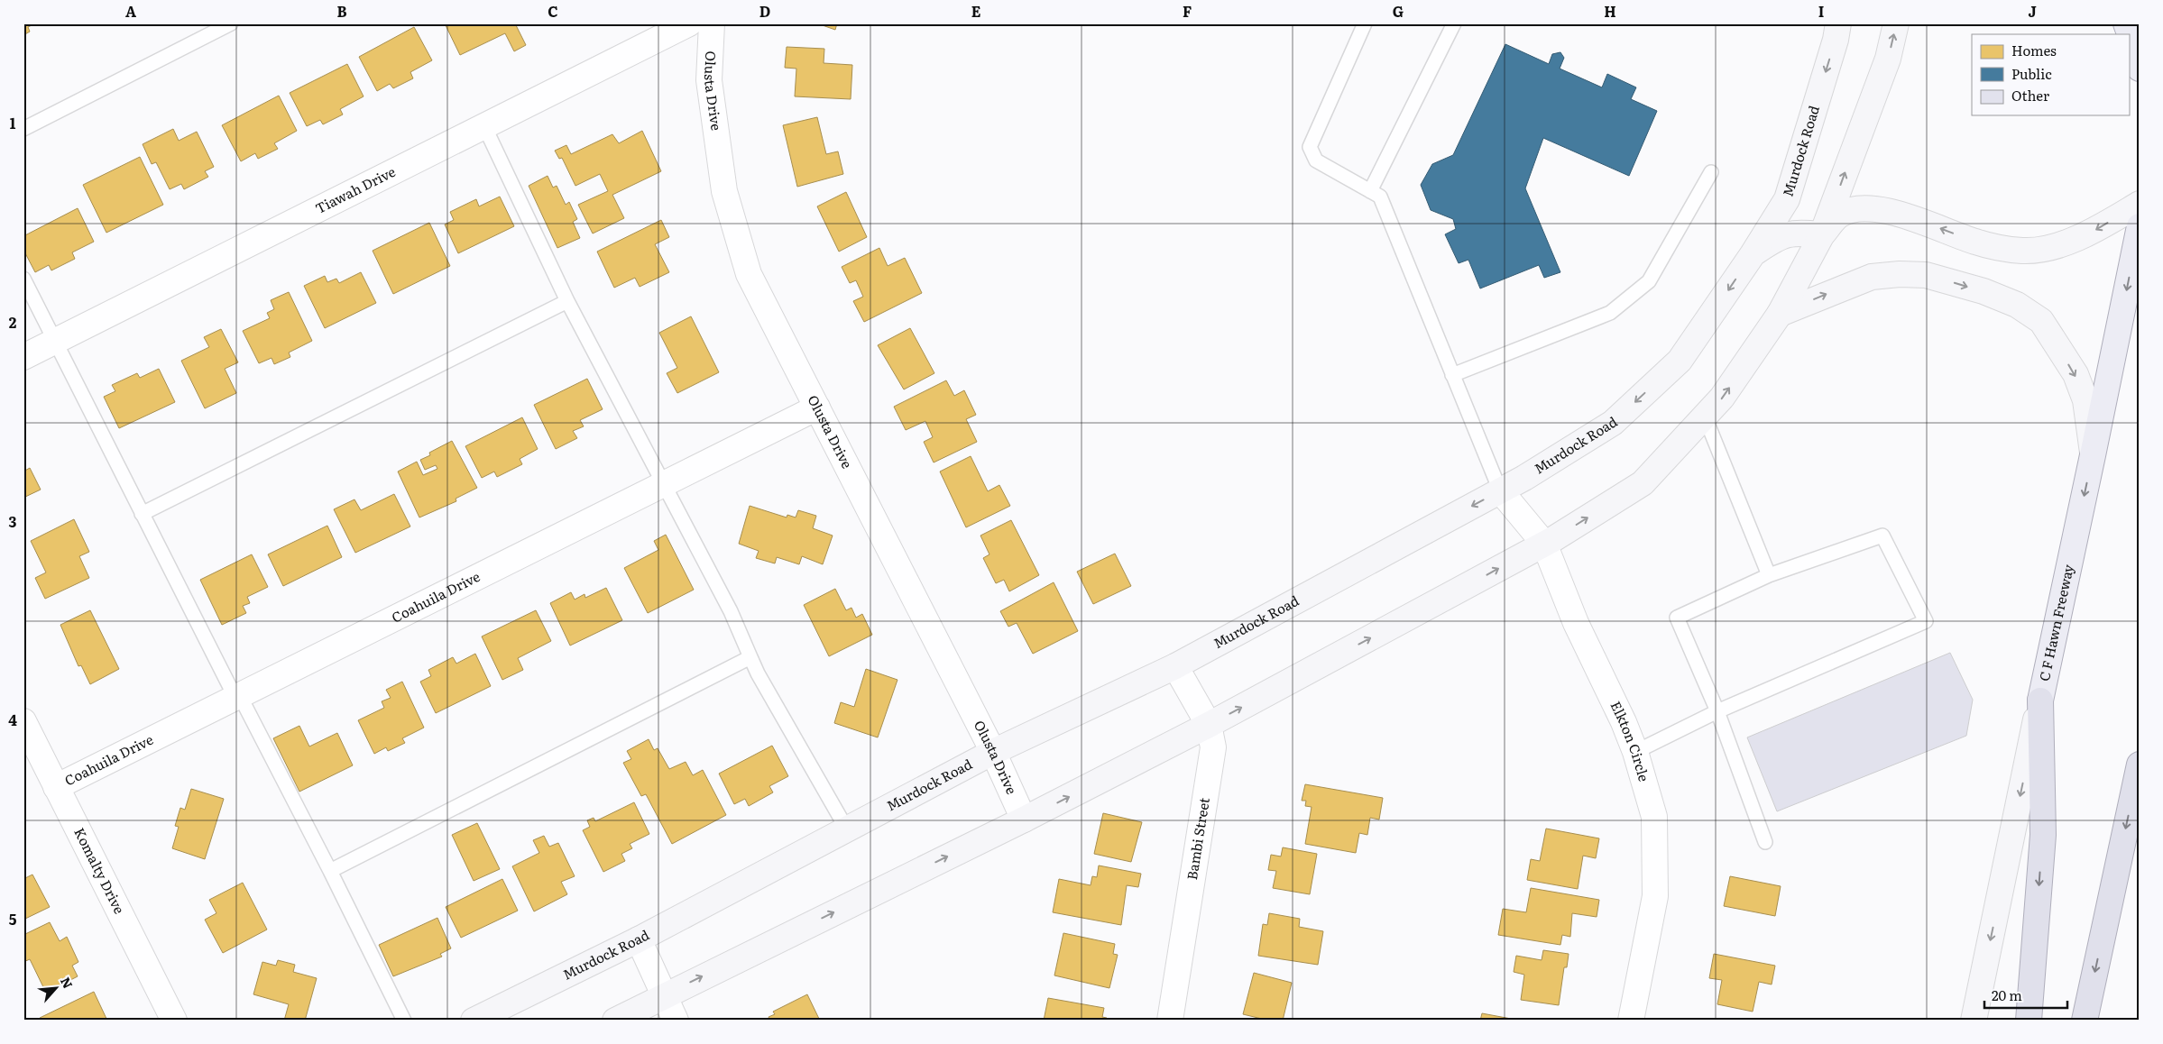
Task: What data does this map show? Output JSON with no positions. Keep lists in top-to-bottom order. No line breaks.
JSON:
{"streets":{"main road":["Murdock Road","C F Hawn Freeway"],"street":["Olusta Drive","Tiawah Drive","Coahuila Drive","Elkton Circle","Bambi Street","Komalty Drive"]},"crossings":[["Olusta Drive","Murdock Road"],["Olusta Drive","Coahuila Drive"],["Murdock Road","Elkton Circle"],["Murdock Road","Bambi Street"],["Coahuila Drive","Komalty Drive"]],"one_way":["C F Hawn Freeway"],"legend":["Homes","Public","Other"],"scale_bar":"20 m","north":"top right","grid":{"columns":["A","B","C","D","E","F","G","H","I","J"],"rows":["1","2","3","4","5"]}}
